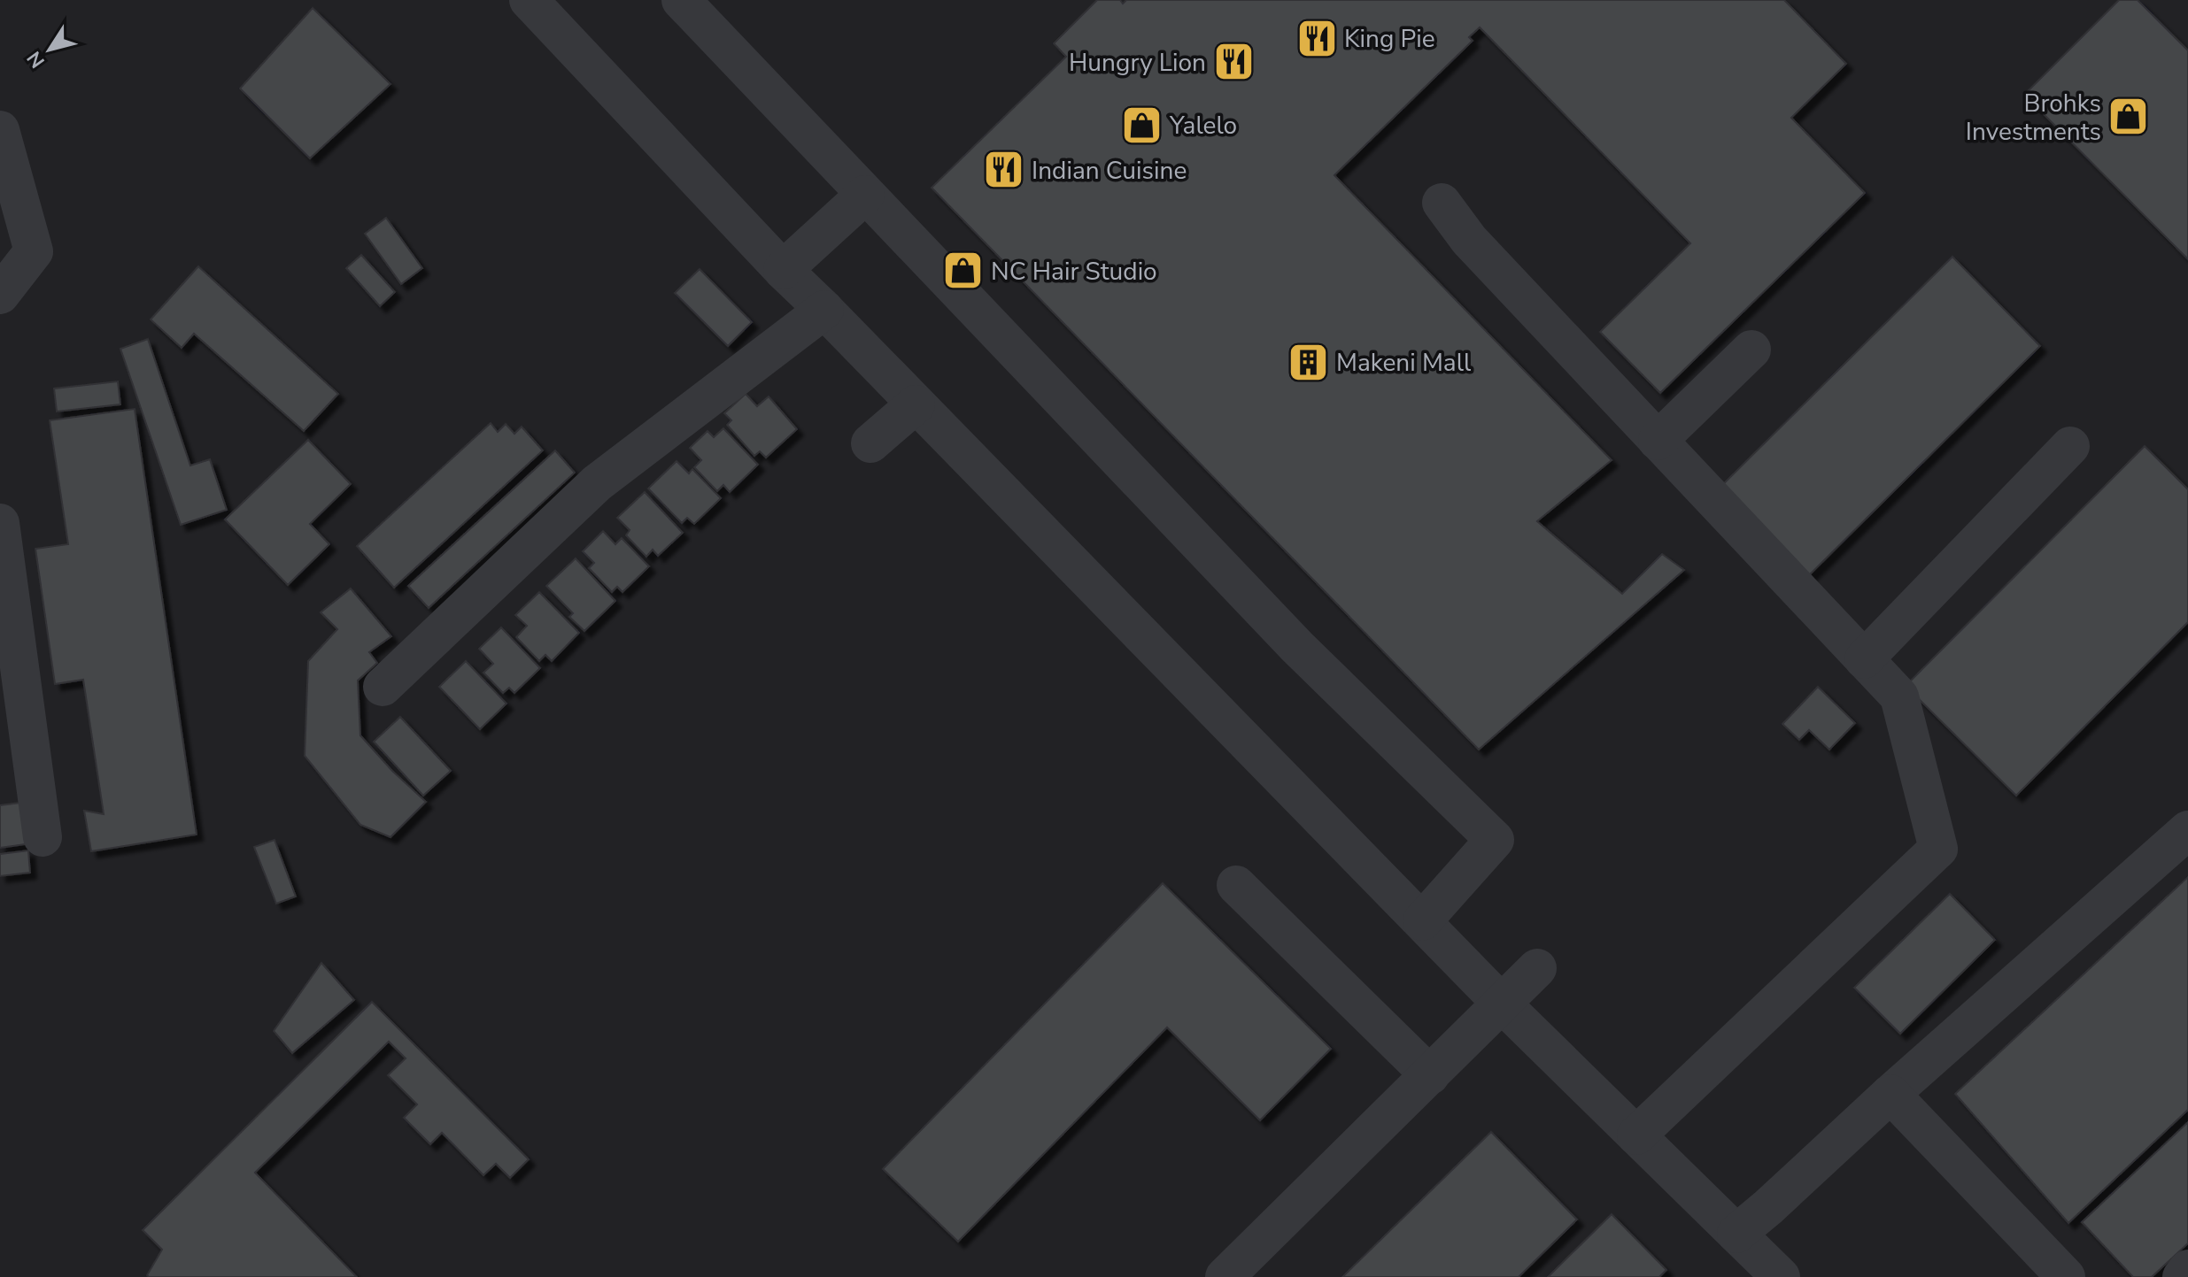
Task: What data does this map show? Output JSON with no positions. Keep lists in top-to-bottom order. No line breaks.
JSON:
{"places":{"restaurant":["King Pie","Hungry Lion","Indian Cuisine"],"shop":["Brohks Investments","Yalelo","NC Hair Studio"],"building":["Makeni Mall"]},"north":"bottom left"}
